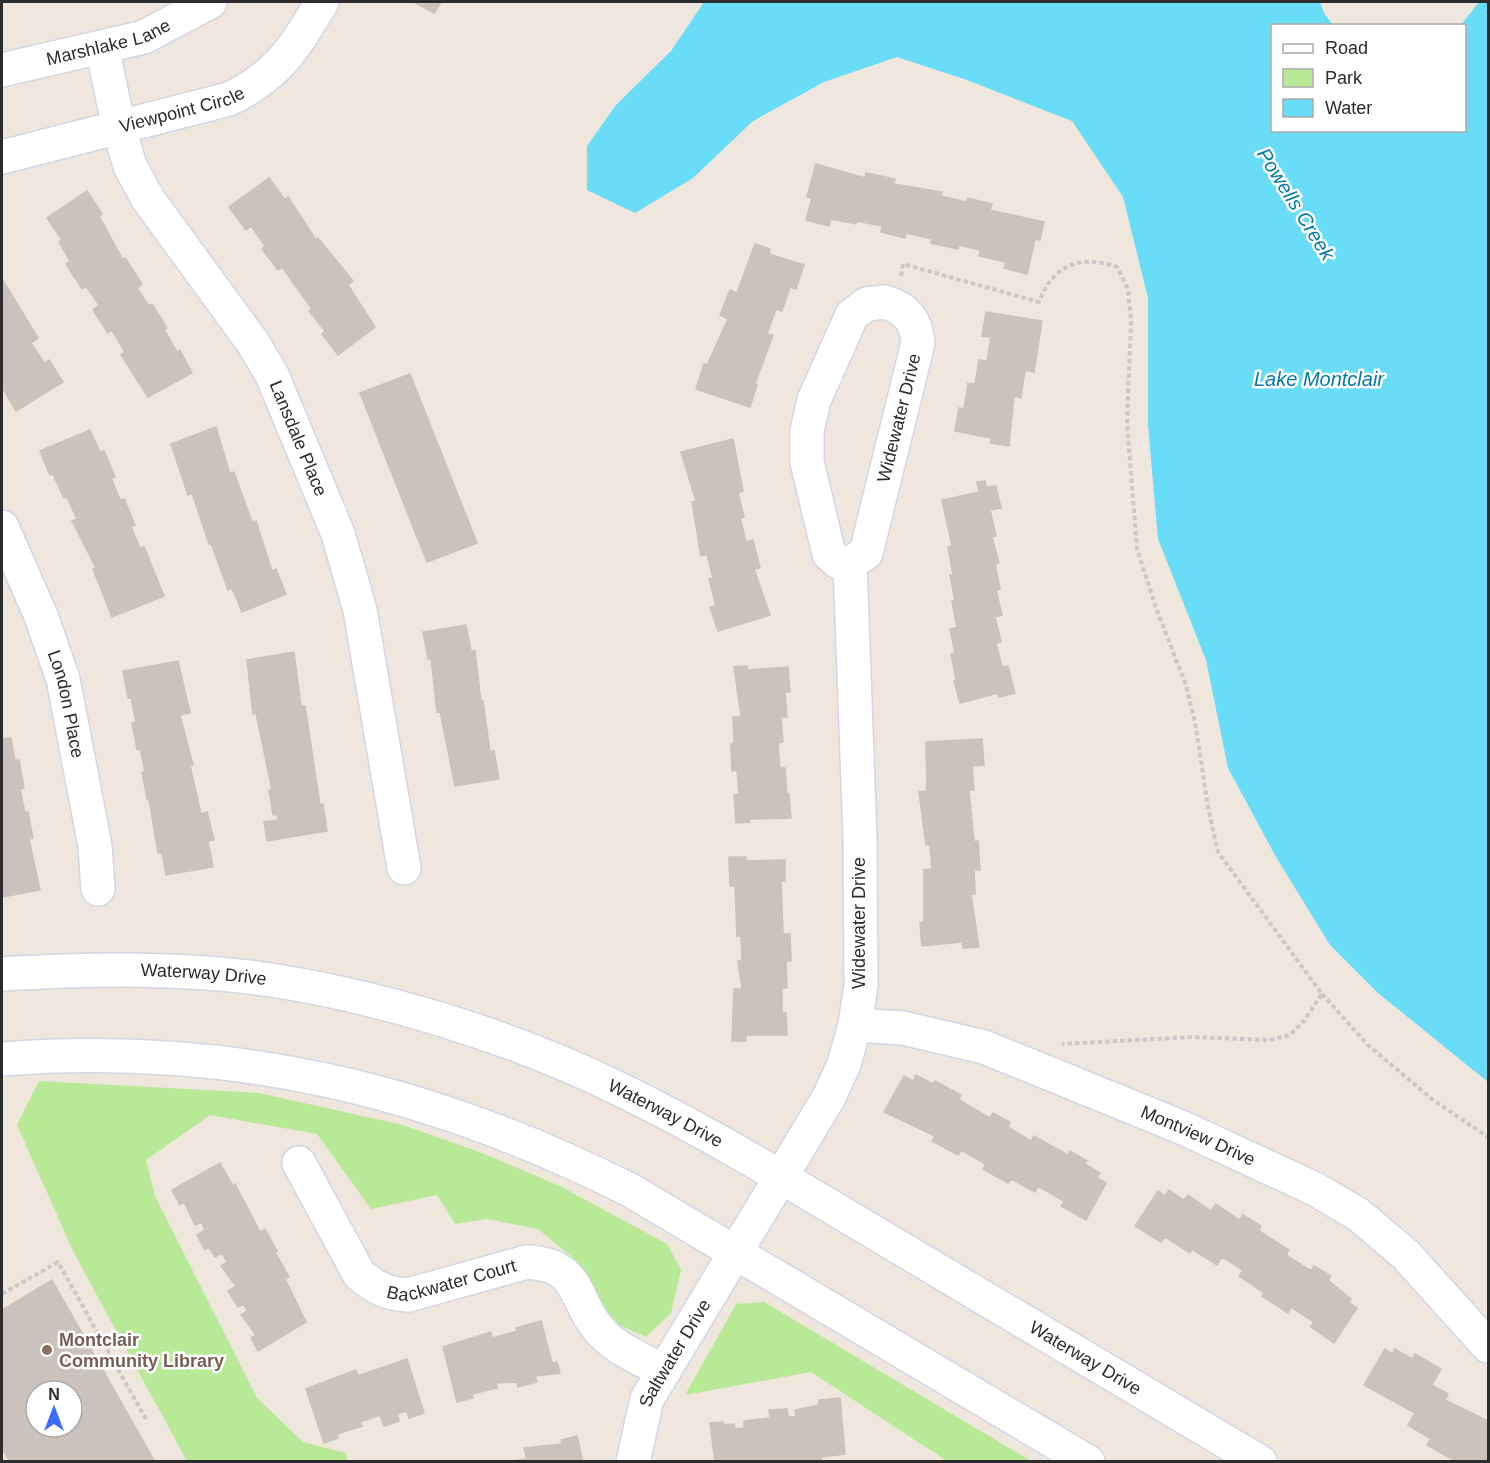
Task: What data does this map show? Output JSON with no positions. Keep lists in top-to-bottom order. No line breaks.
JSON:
{"streets":{"street":["Marshlake Lane","Viewpoint Circle","Widewater Drive","Lansdale Place","London Place","Waterway Drive","Montview Drive","Backwater Court","Saltwater Drive"]},"crossings":[["Marshlake Lane","Lansdale Place"],["Viewpoint Circle","Lansdale Place"],["Widewater Drive","Waterway Drive"],["Widewater Drive","Montview Drive"],["Widewater Drive","Saltwater Drive"],["Backwater Court","Saltwater Drive"]],"water":["Powells Creek","Lake Montclair"],"places":["Montclair Community Library"],"legend":["Road","Park","Water"],"north":"top"}
